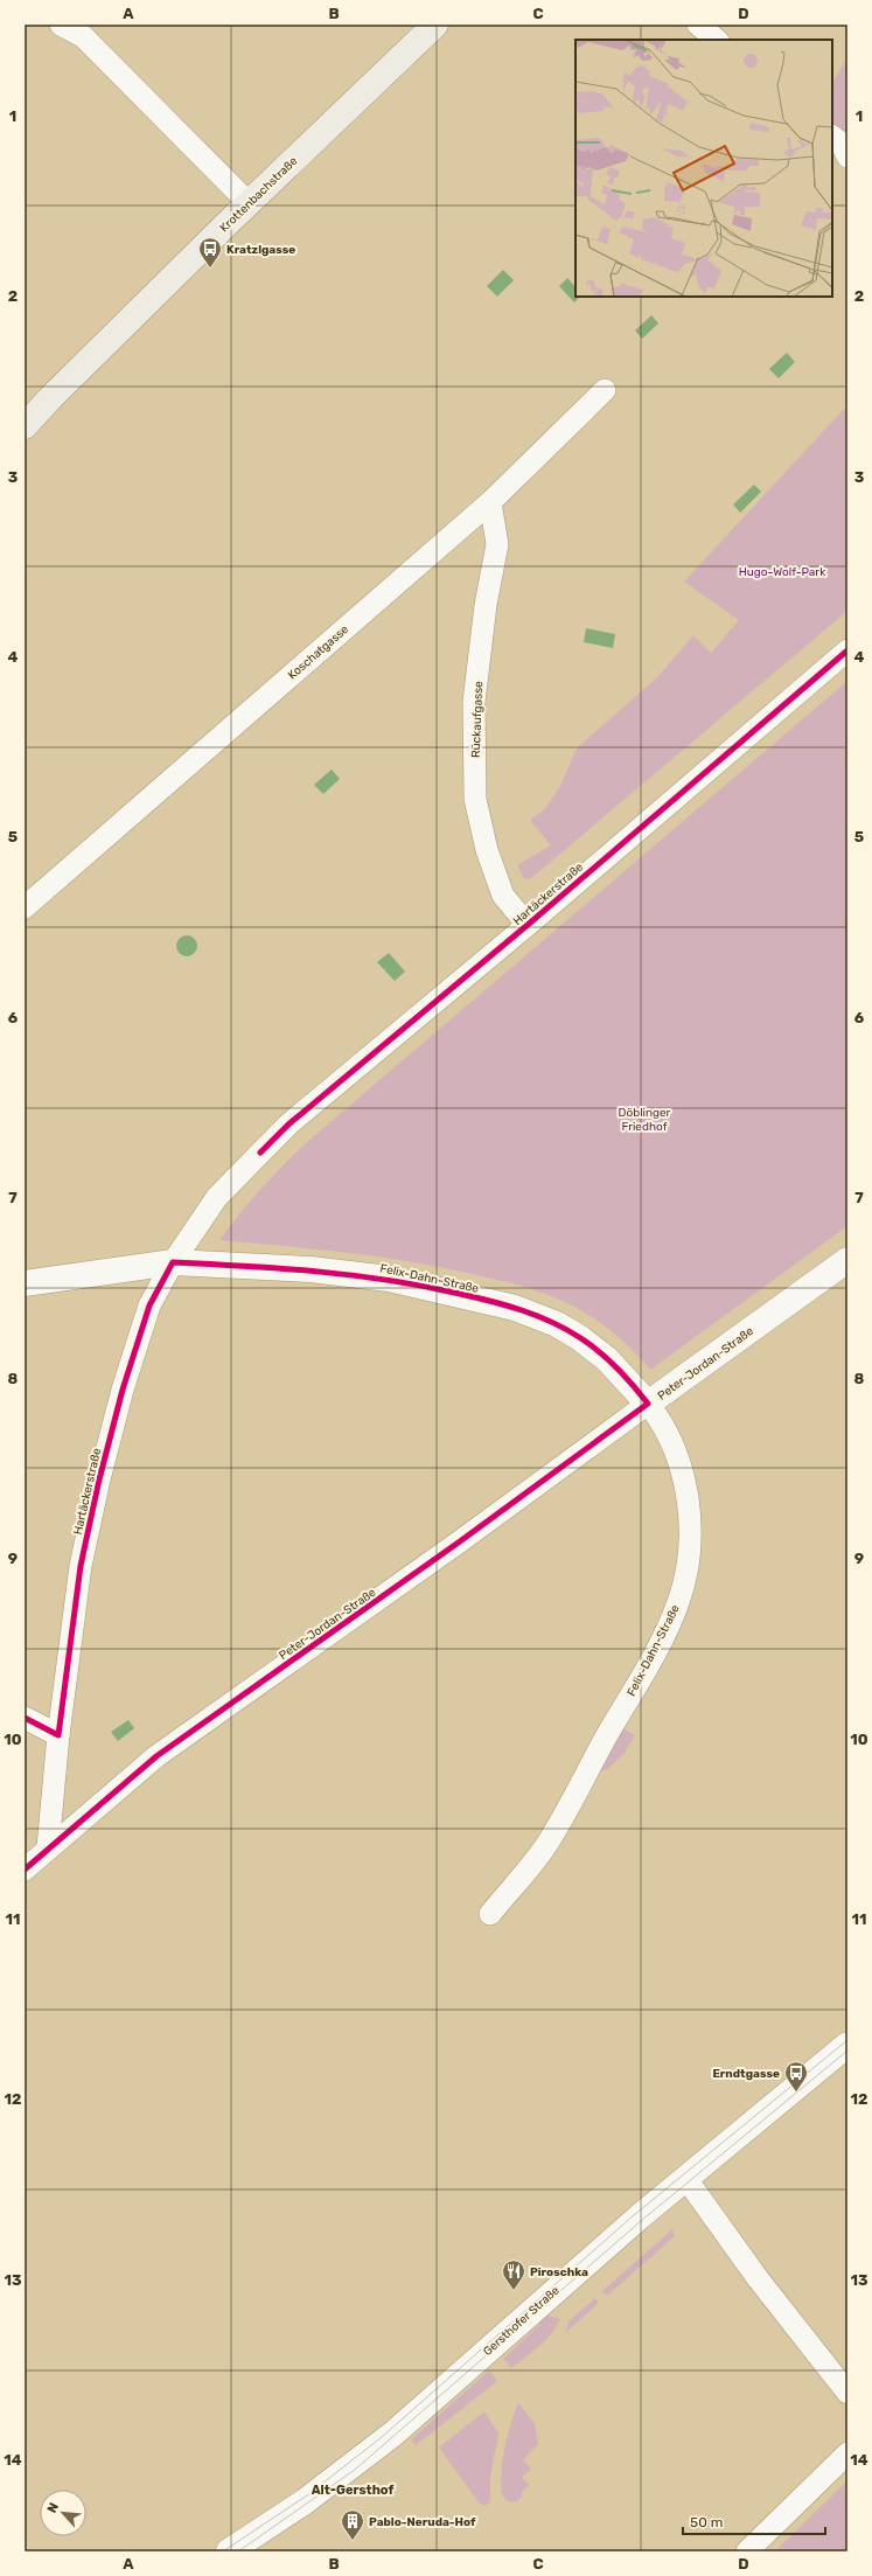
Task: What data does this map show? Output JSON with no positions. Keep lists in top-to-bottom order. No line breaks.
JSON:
{"streets":{"main road":["Krottenbachstraße"],"street":["Koschatgasse","Rückaufgasse","Hartäckerstraße","Felix-Dahn-Straße","Peter-Jordan-Straße","Gersthofer Straße"]},"crossings":[["Koschatgasse","Rückaufgasse"],["Rückaufgasse","Hartäckerstraße"],["Hartäckerstraße","Felix-Dahn-Straße"],["Hartäckerstraße","Peter-Jordan-Straße"],["Felix-Dahn-Straße","Peter-Jordan-Straße"]],"districts":["Alt-Gersthof"],"parks":["Hugo-Wolf-Park","Döblinger Friedhof"],"places":{"bus stop":["Kratzlgasse","Erndtgasse"],"restaurant":["Piroschka"],"building":["Pablo-Neruda-Hof"]},"scale_bar":"50 m","north":"top left","grid":{"columns":["A","B","C","D"],"rows":["1","2","3","4","5","6","7","8","9","10","11","12","13","14"]}}
